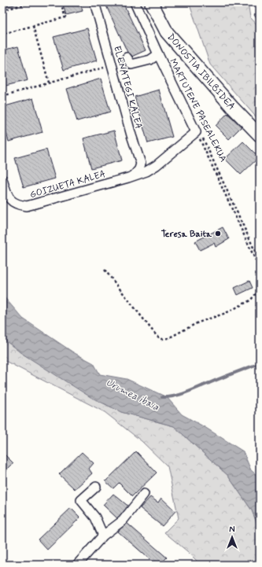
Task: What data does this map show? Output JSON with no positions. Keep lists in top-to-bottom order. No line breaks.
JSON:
{"streets":{"main road":["DONOSTIA IBILBIDEA"],"street":["ELENATEGI KALEA","MARTUTENE PASEALEKUA","GOIZUETA KALEA"]},"crossings":[["ELENATEGI KALEA","GOIZUETA KALEA"]],"water":["Urumea ibaia"],"places":["Teresa Baita"],"north":"top"}
